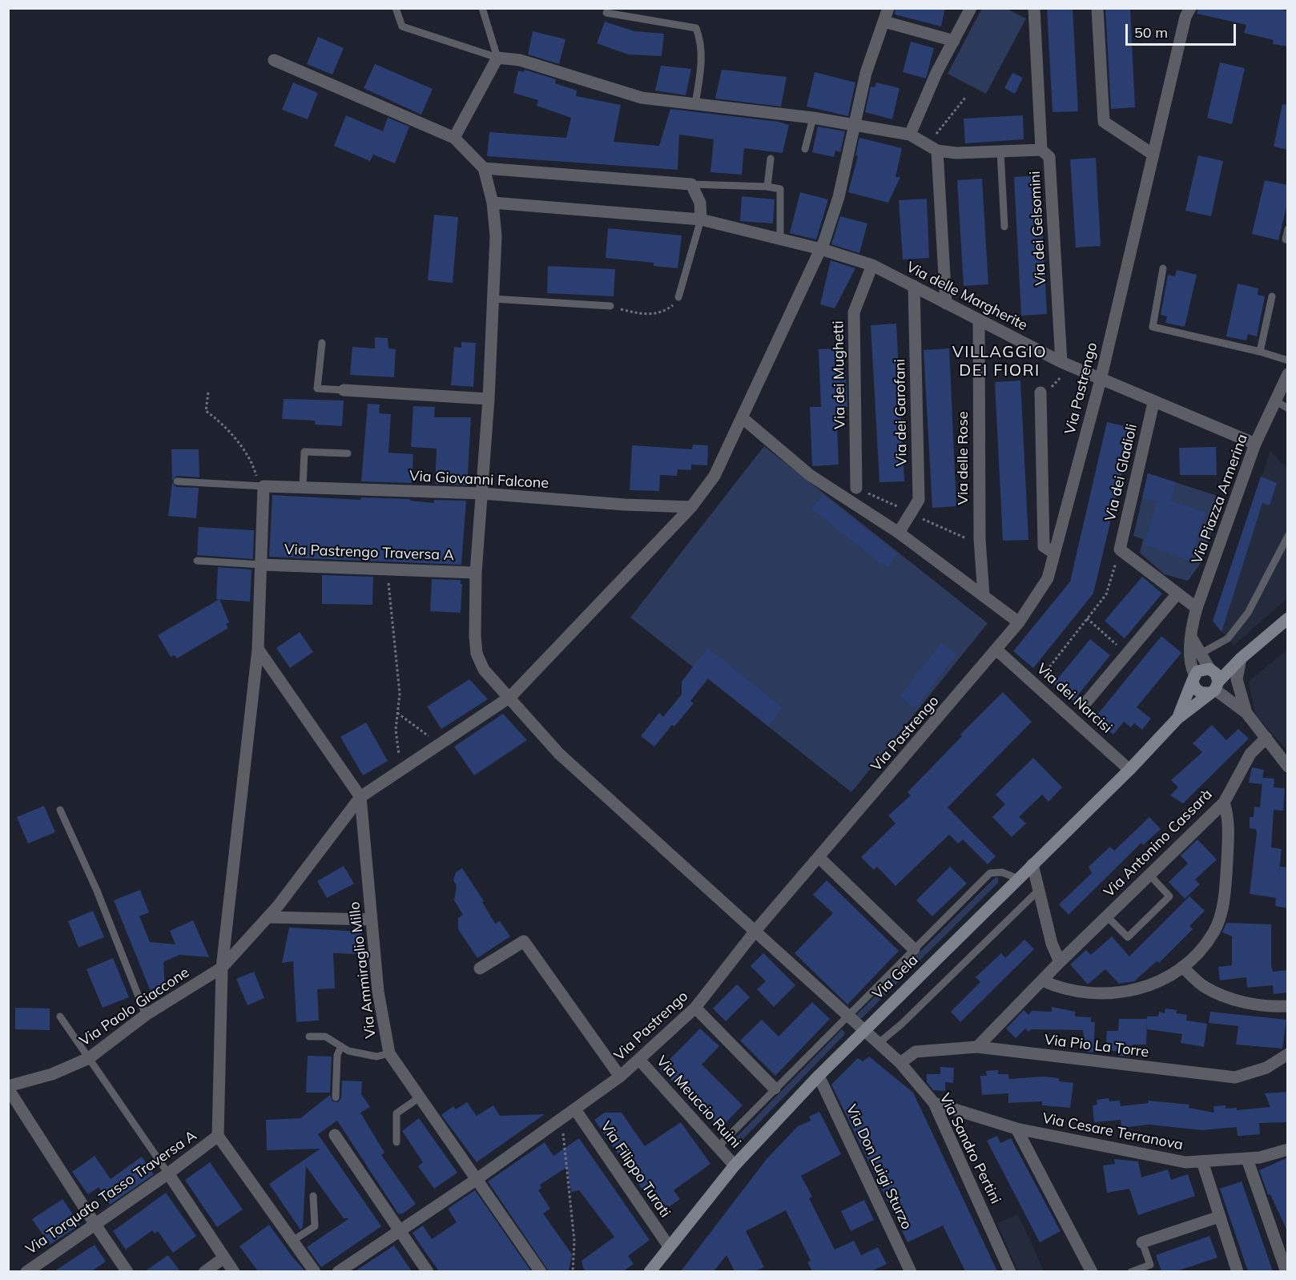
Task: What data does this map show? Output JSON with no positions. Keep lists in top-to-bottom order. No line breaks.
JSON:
{"streets":{"main road":["Via Gela"],"street":["Via dei Gelsomini","Via delle Margherite","Via dei Mughetti","Via Pastrengo","Via dei Garofani","Via delle Rose","Via dei Gladioli","Via Giovanni Falcone","Via Piazza Armerina","Via Pastrengo Traversa A","Via dei Narcisi","Via Antonino Cassarà","Via Ammiraglio Millo","Via Paolo Giaccone","Via Pio La Torre","Via Meuccio Ruini","Via Cesare Terranova","Via Sandro Pertini","Via Don Luigi Sturzo","Via Filippo Turati","Via Torquato Tasso Traversa A"]},"crossings":[["Via dei Gelsomini","Via delle Margherite"],["Via delle Margherite","Via dei Mughetti"],["Via delle Margherite","Via Pastrengo"],["Via delle Margherite","Via dei Garofani"],["Via delle Margherite","Via delle Rose"],["Via delle Margherite","Via dei Gladioli"],["Via delle Margherite","Via Piazza Armerina"],["Via delle Margherite","Via Paolo Giaccone"],["Via delle Margherite","Via Sandro Pertini"],["Via Pastrengo","Via dei Narcisi"],["Via Pastrengo","Via Ammiraglio Millo"],["Via Pastrengo","Via Meuccio Ruini"],["Via Pastrengo","Via Sandro Pertini"],["Via Pastrengo","Via Filippo Turati"],["Via Giovanni Falcone","Via Paolo Giaccone"],["Via Giovanni Falcone","Via Sandro Pertini"],["Via Giovanni Falcone","Via Torquato Tasso Traversa A"],["Via Pastrengo Traversa A","Via Sandro Pertini"],["Via Pastrengo Traversa A","Via Torquato Tasso Traversa A"],["Via dei Narcisi","Via Gela"],["Via Antonino Cassarà","Via Pio La Torre"],["Via Ammiraglio Millo","Via Paolo Giaccone"],["Via Ammiraglio Millo","Via Torquato Tasso Traversa A"],["Via Gela","Via Meuccio Ruini"],["Via Gela","Via Sandro Pertini"],["Via Gela","Via Don Luigi Sturzo"],["Via Gela","Via Filippo Turati"],["Via Paolo Giaccone","Via Sandro Pertini"],["Via Paolo Giaccone","Via Torquato Tasso Traversa A"],["Via Pio La Torre","Via Sandro Pertini"],["Via Cesare Terranova","Via Sandro Pertini"]],"districts":["VILLAGGIO DEI FIORI"],"scale_bar":"50 m"}
